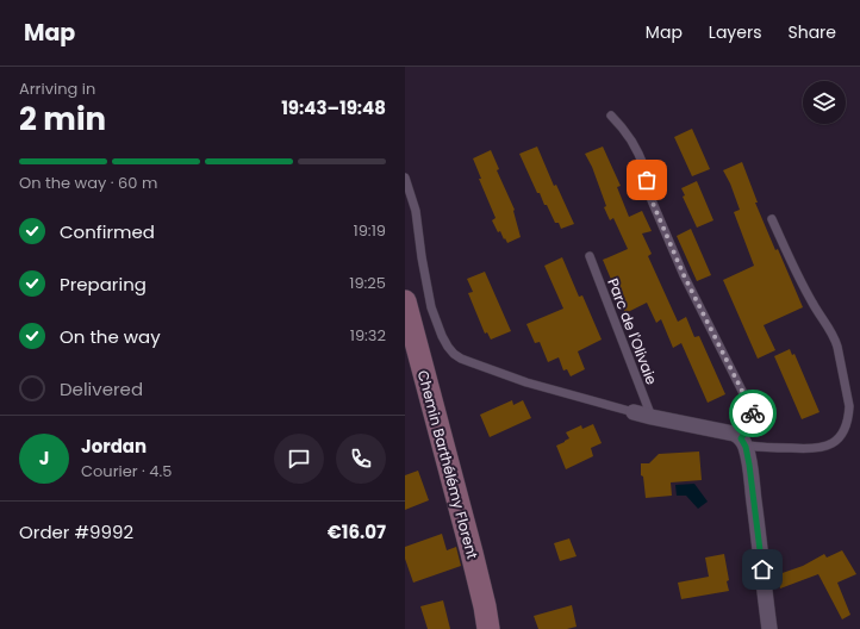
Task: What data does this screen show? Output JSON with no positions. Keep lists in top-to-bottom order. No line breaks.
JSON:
{"streets":{"street":["Chemin Barthélémy Florent"],"lane":["Parc de l'Olivaie"]},"page":{"header":"Map","nav":["Map","Layers","Share"],"heading":["2 min","Arriving in","19:43–19:48"],"panel":["Jordan","Courier · 4.5","Order #9992","€16.07"],"bar":"On the way · 60 m","list":[["Confirmed","19:19"],["Preparing","19:25"],["On the way","19:32"],"Delivered"],"round":"J"}}
